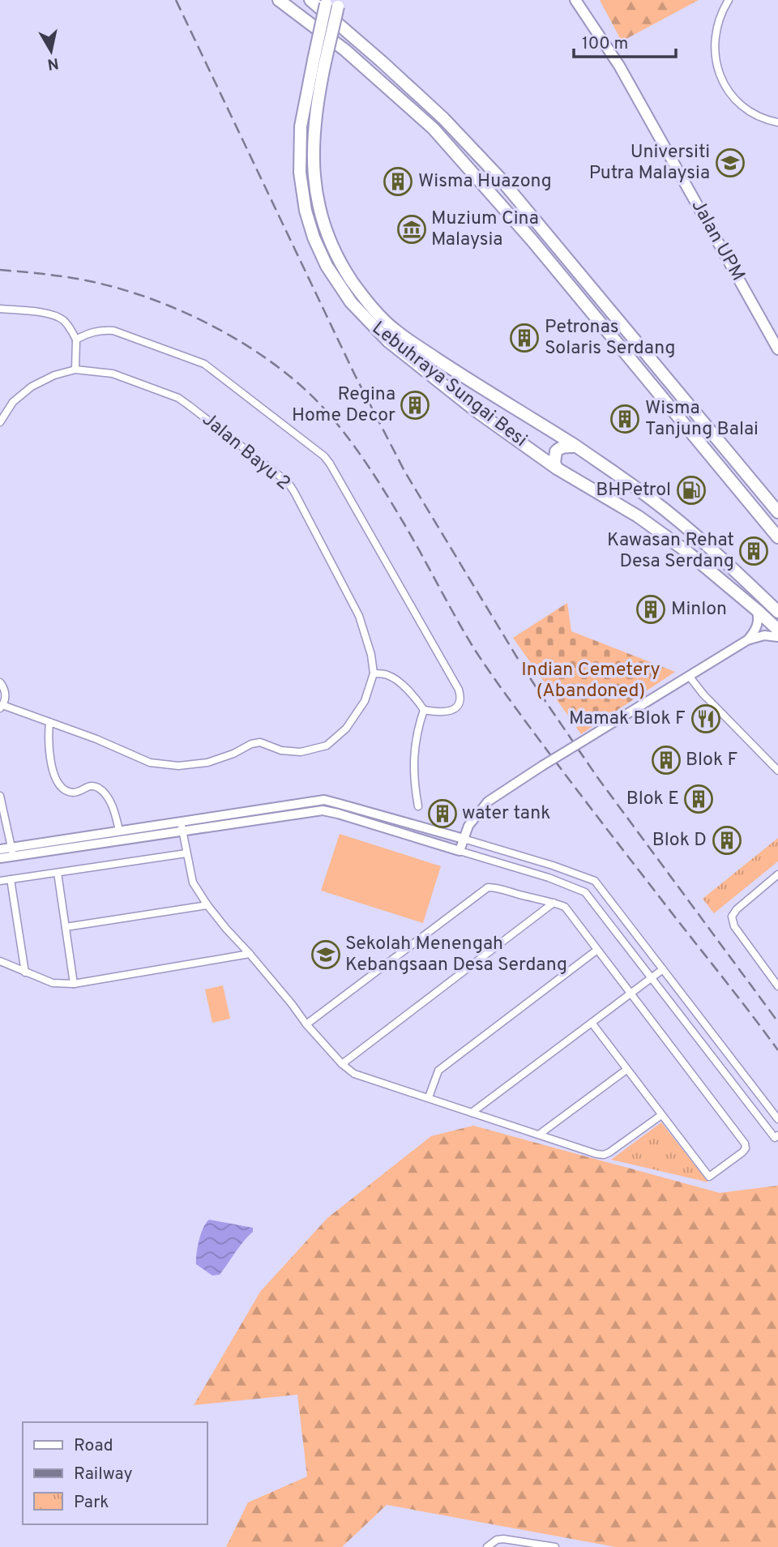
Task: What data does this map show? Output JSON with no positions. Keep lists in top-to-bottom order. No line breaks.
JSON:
{"streets":{"highway":["Lebuhraya Sungai Besi"],"main road":["Jalan UPM"],"street":["Jalan Bayu 2"]},"parks":["Indian Cemetery (Abandoned)"],"places":{"school or university":["Universiti Putra Malaysia","Sekolah Menengah Kebangsaan Desa Serdang"],"building":["Wisma Huazong","Petronas Solaris Serdang","Regina Home Decor","Wisma Tanjung Balai","Kawasan Rehat Desa Serdang","Minlon","Blok F","Blok E","water tank","Blok D"],"museum":["Muzium Cina Malaysia"],"fuel station":["BHPetrol"],"restaurant":["Mamak Blok F"]},"legend":["Road","Railway","Park"],"scale_bar":"100 m","north":"bottom"}
